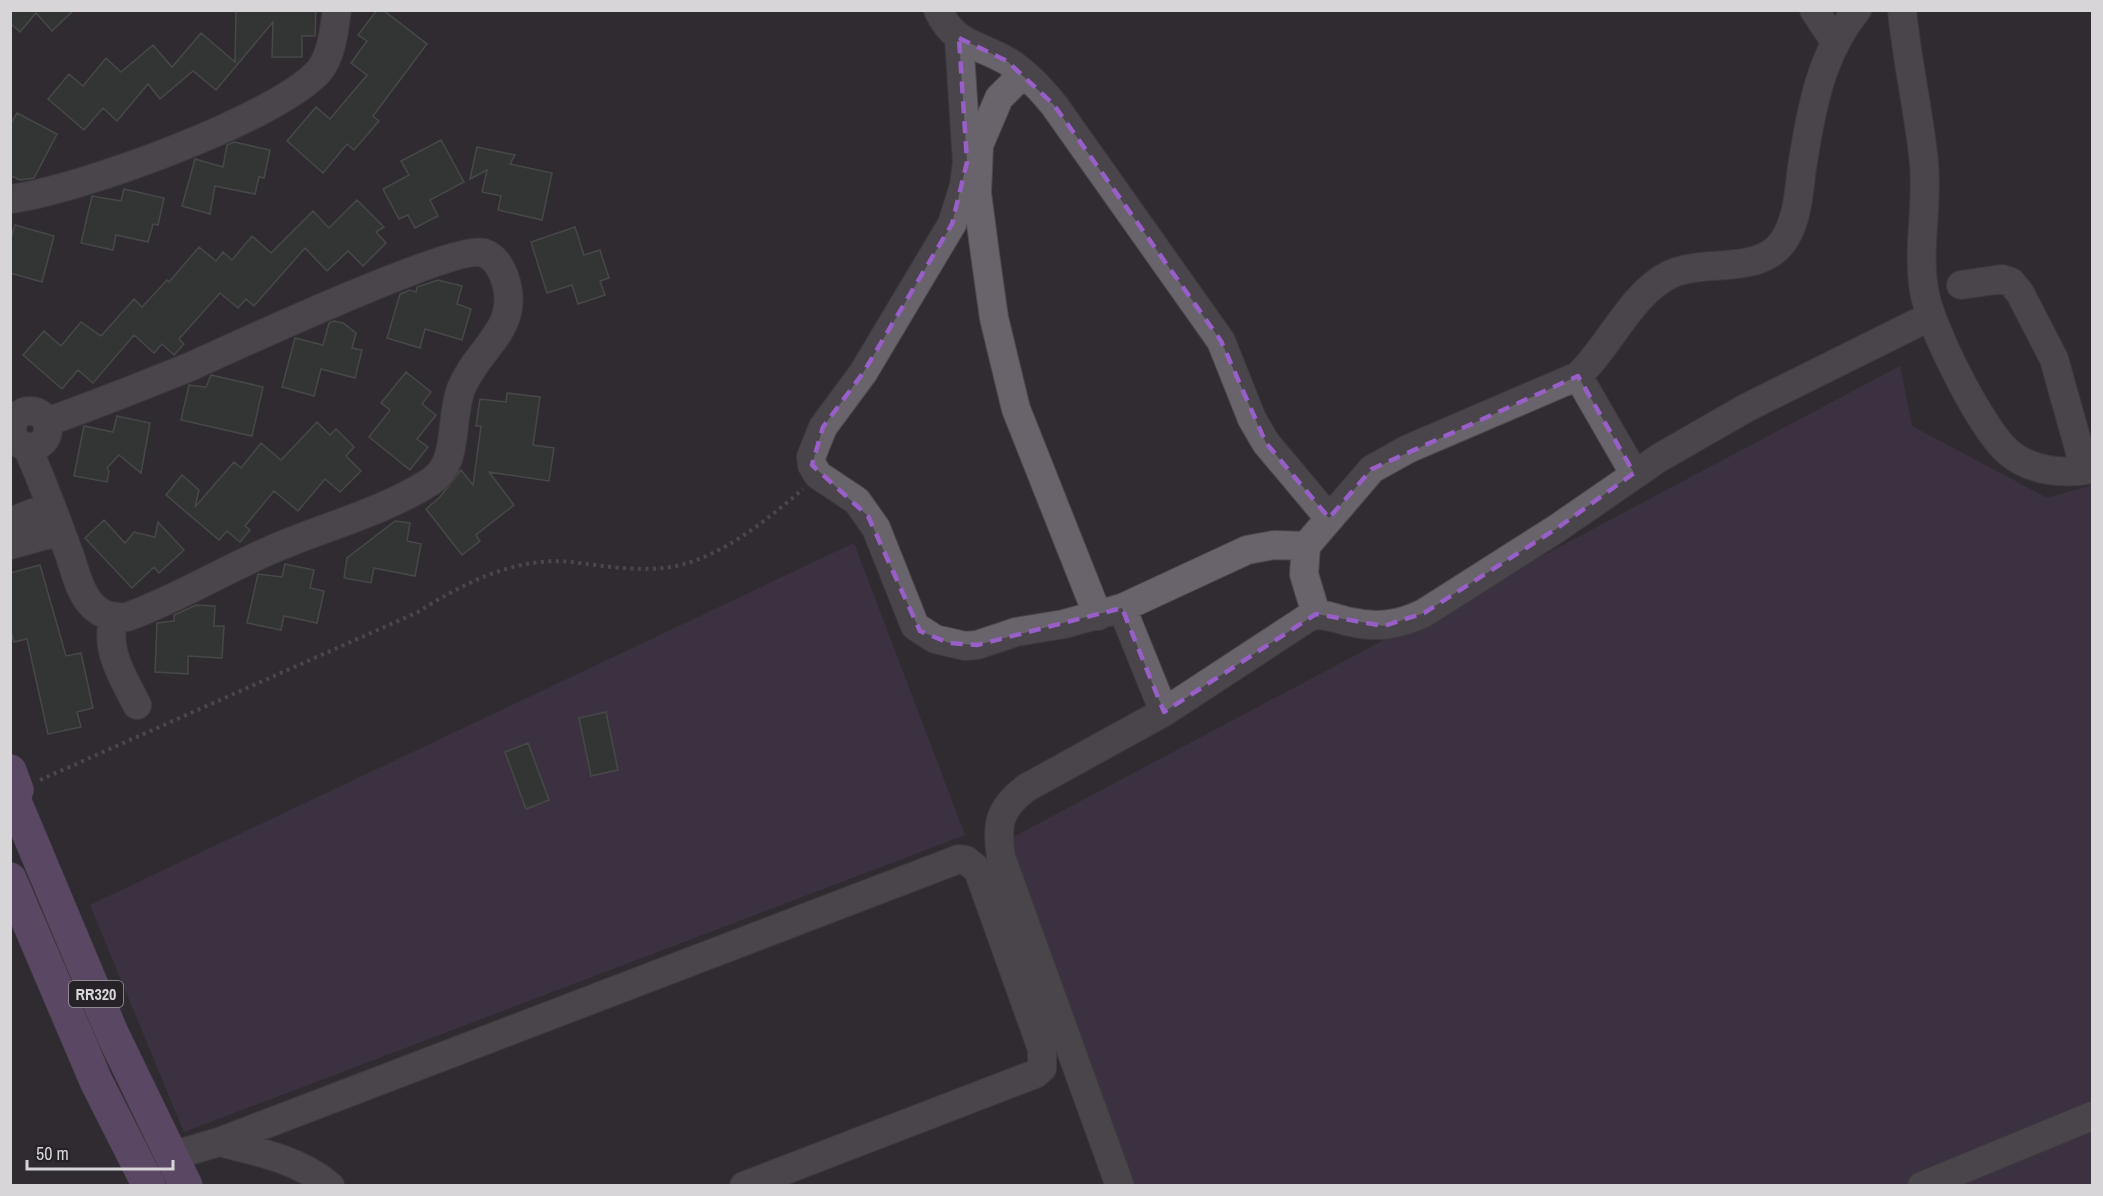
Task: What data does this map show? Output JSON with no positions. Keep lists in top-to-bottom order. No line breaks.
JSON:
{"streets":{"main road":["RR320"]},"scale_bar":"50 m"}
